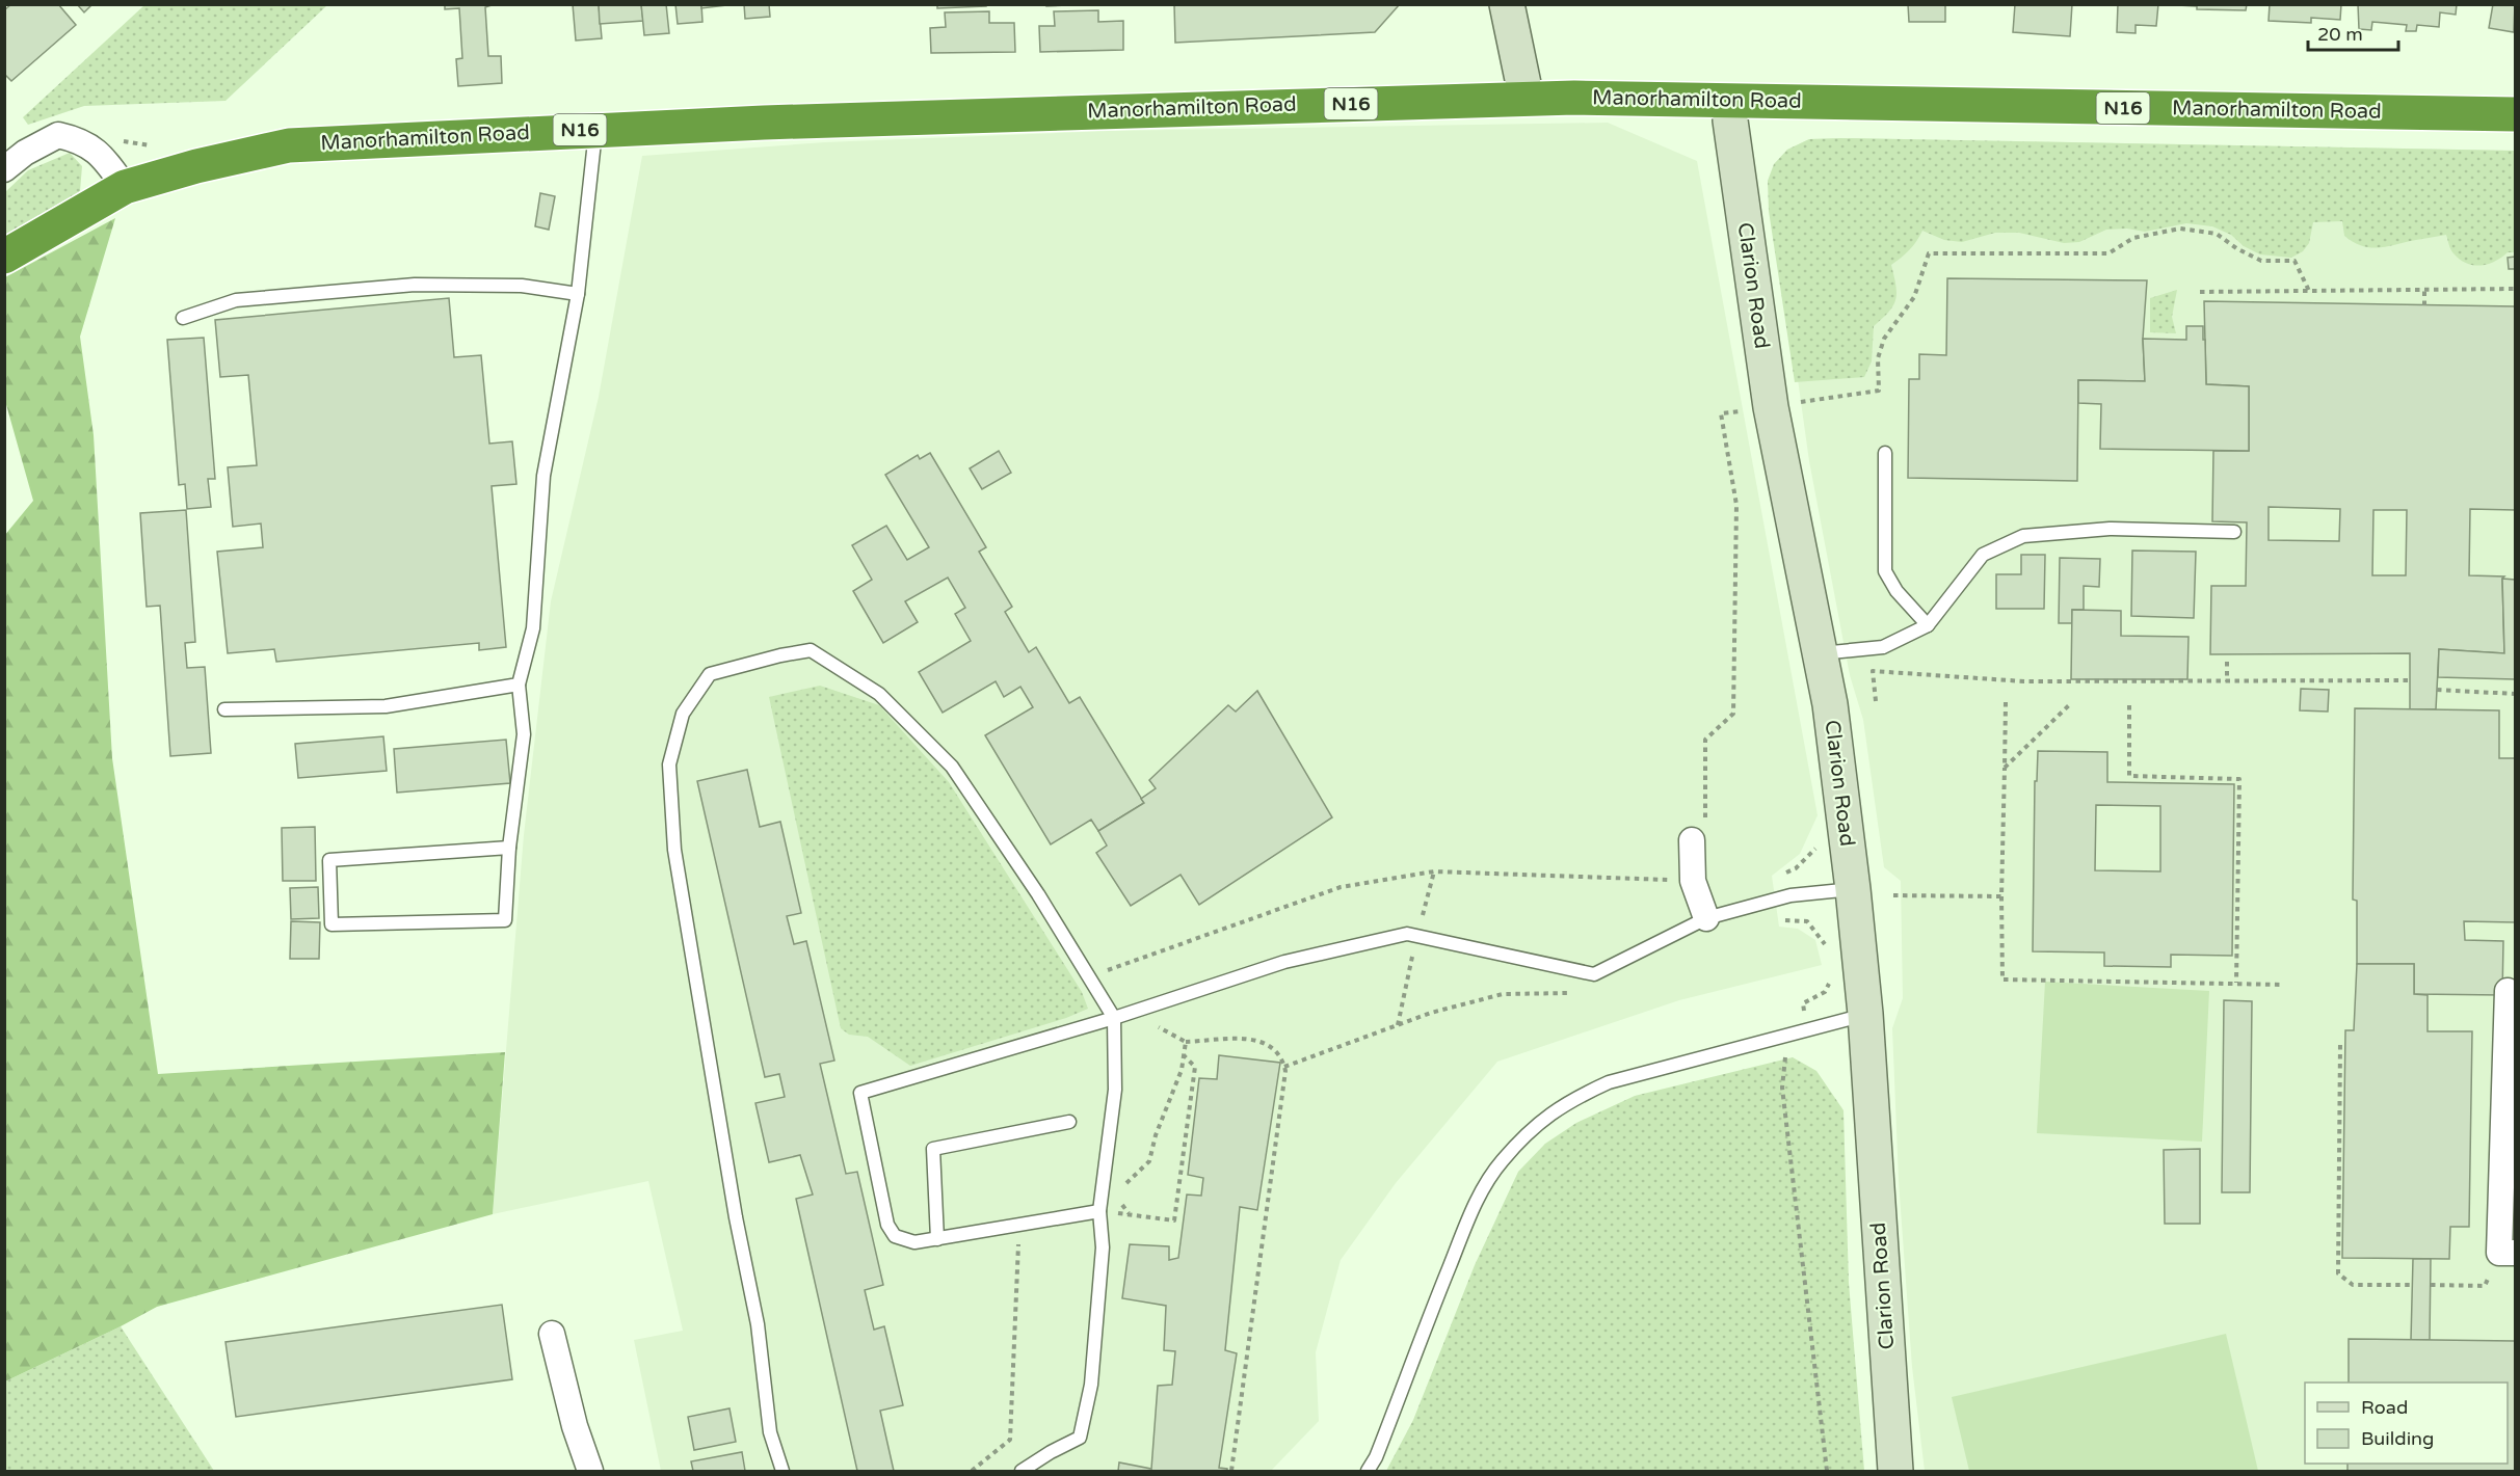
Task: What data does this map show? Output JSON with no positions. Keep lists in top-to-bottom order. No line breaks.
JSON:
{"streets":{"highway":["Manorhamilton Road","N16"],"street":["Clarion Road"]},"crossings":[["Manorhamilton Road","Clarion Road"]],"legend":["Road","Building"],"scale_bar":"20 m"}
